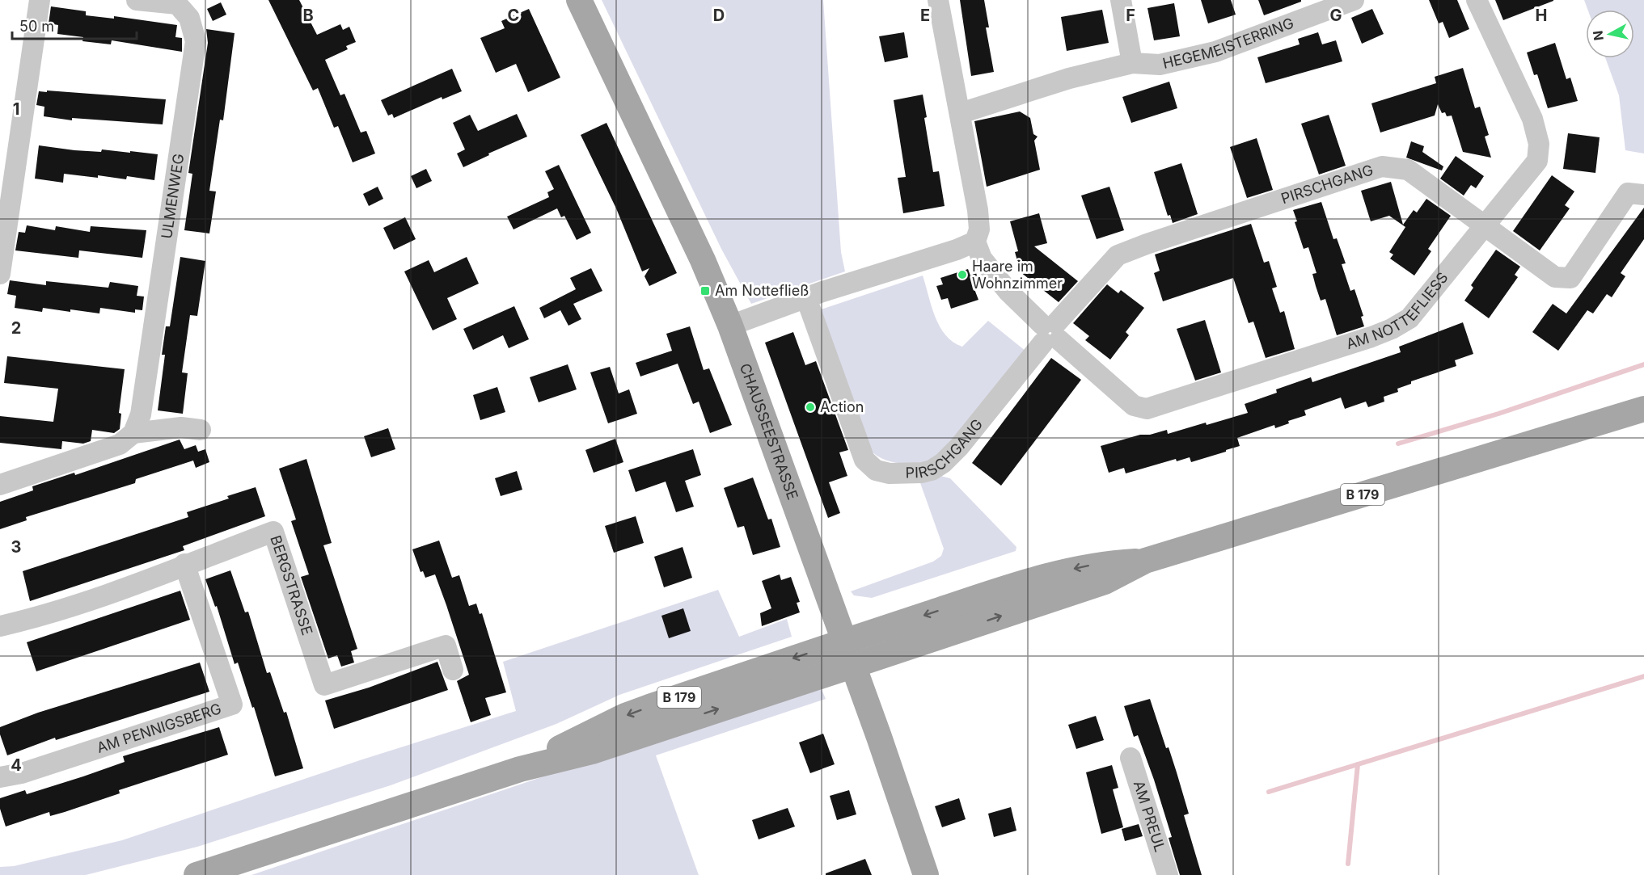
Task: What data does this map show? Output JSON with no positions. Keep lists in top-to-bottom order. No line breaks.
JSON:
{"streets":{"main road":["CHAUSSEESTRASSE","B 179"],"street":["HEGEMEISTERRING","PIRSCHGANG","ULMENWEG","AM NOTTEFLIESS","BERGSTRASSE","AM PENNIGSBERG","AM PREUL"]},"crossings":[["PIRSCHGANG","AM NOTTEFLIESS"],["CHAUSSEESTRASSE","B 179"],["BERGSTRASSE","AM PENNIGSBERG"]],"places":{"other":["Haare im Wohnzimmer","Action"],"transit":["Am Nottefließ"]},"scale_bar":"50 m","north":"left","grid":{"columns":["B","C","D","E","F","G","H"],"rows":["1","2","3","4"]}}
